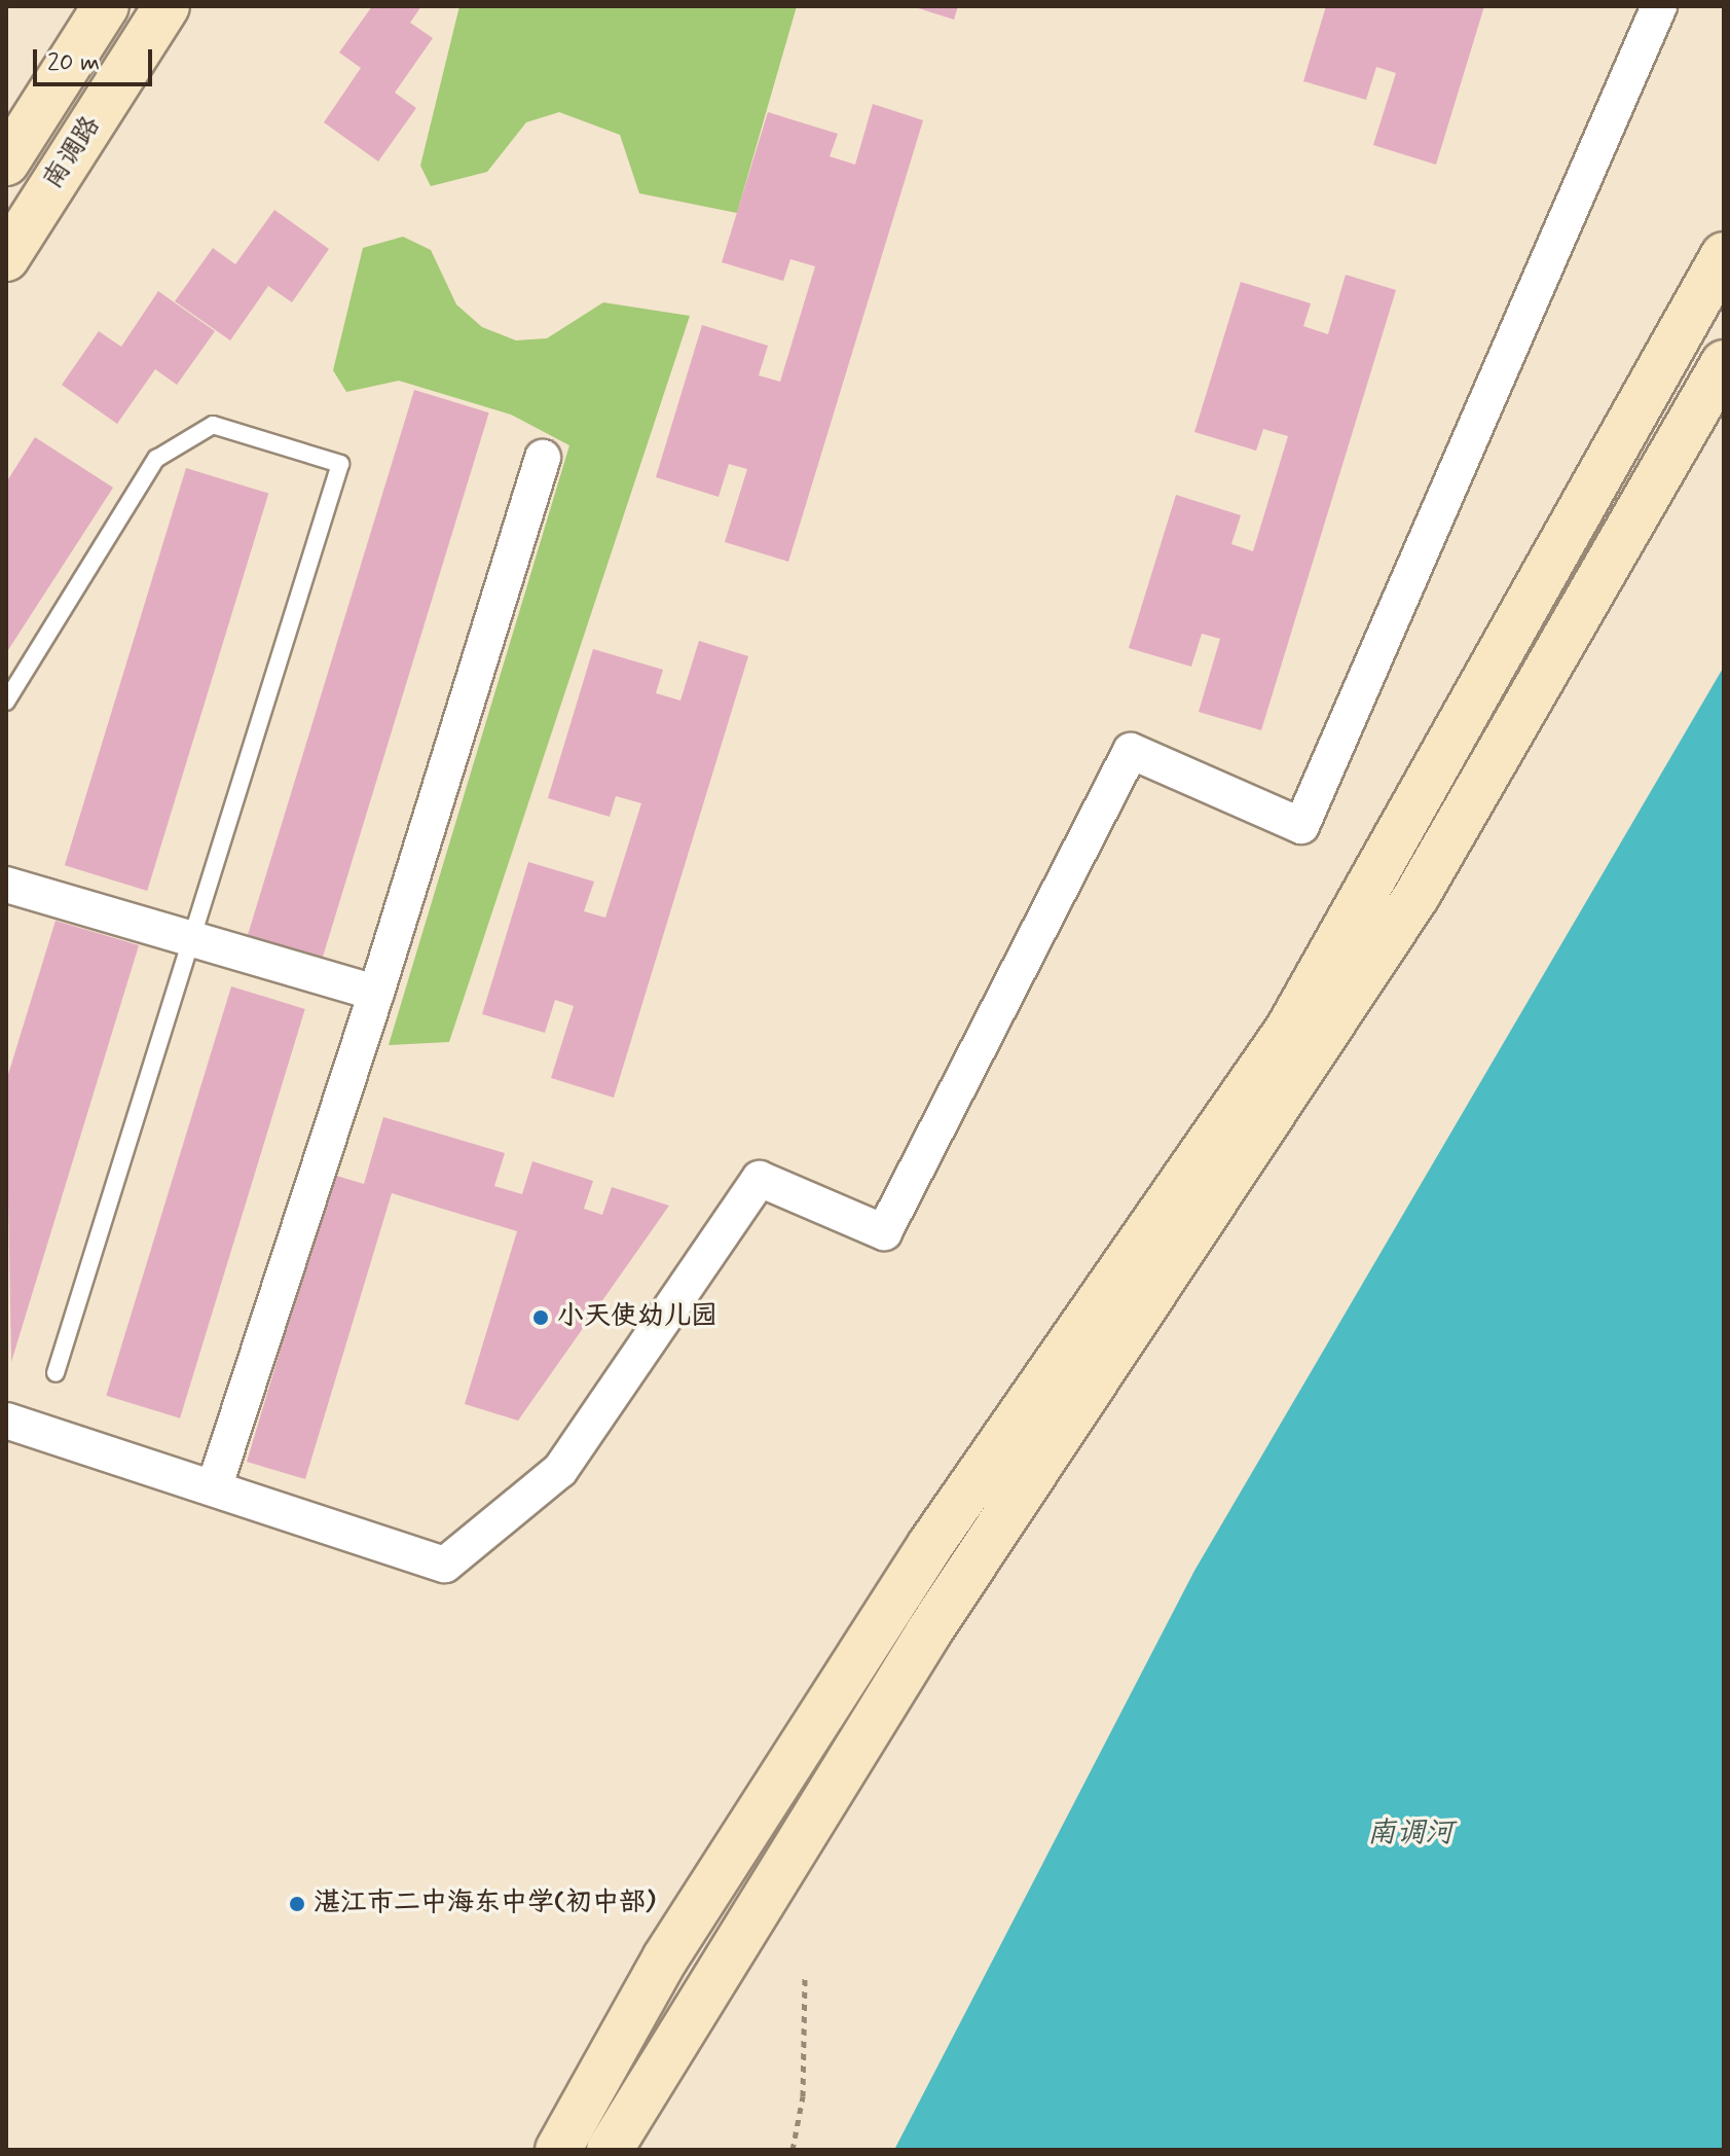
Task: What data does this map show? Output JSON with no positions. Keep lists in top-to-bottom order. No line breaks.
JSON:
{"streets":{"street":["南调路"]},"water":["南调河"],"places":["小天使幼儿园","湛江市二中海东中学(初中部)"],"scale_bar":"20 m"}
